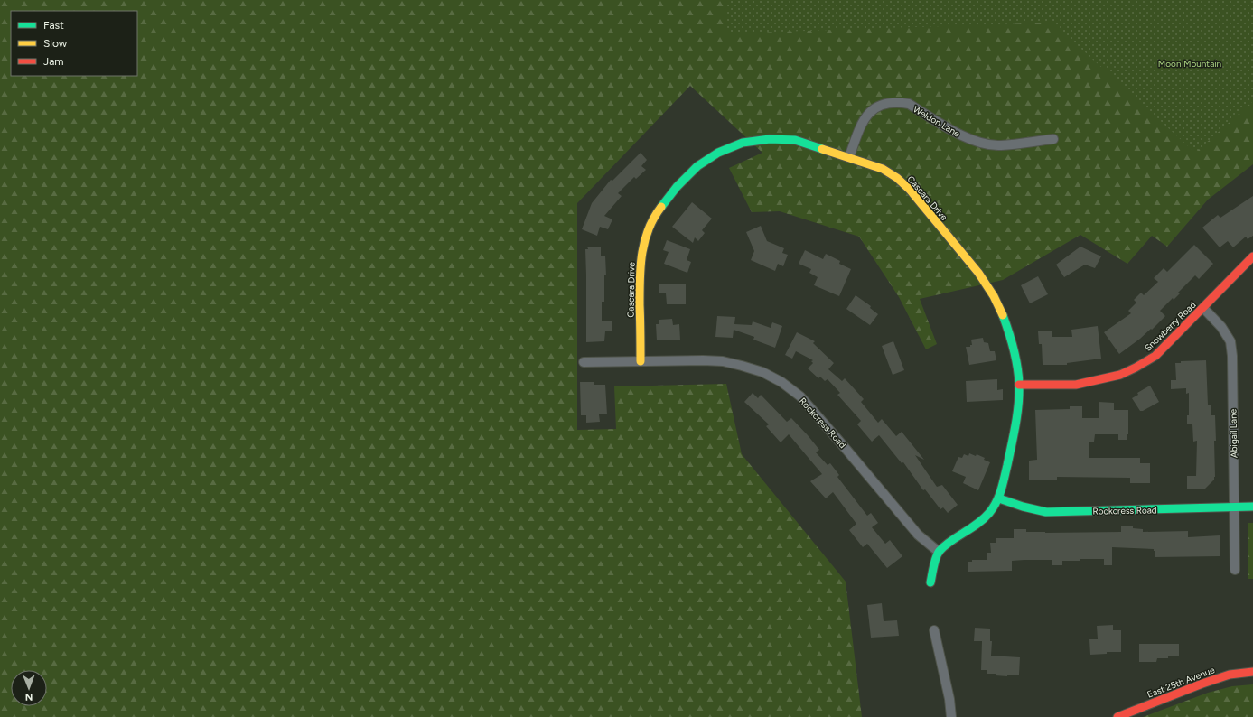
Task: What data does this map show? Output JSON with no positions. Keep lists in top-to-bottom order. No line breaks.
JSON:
{"streets":{"street":["Weldon Lane","Cascara Drive","Snowberry Road","Rockcress Road","Abigail Lane","East 25th Avenue"]},"crossings":[["Weldon Lane","Cascara Drive"],["Cascara Drive","Snowberry Road"],["Cascara Drive","Rockcress Road"],["Snowberry Road","Abigail Lane"],["Rockcress Road","Abigail Lane"]],"parks":["Moon Mountain"],"legend":["Fast","Slow","Jam"],"north":"bottom"}
